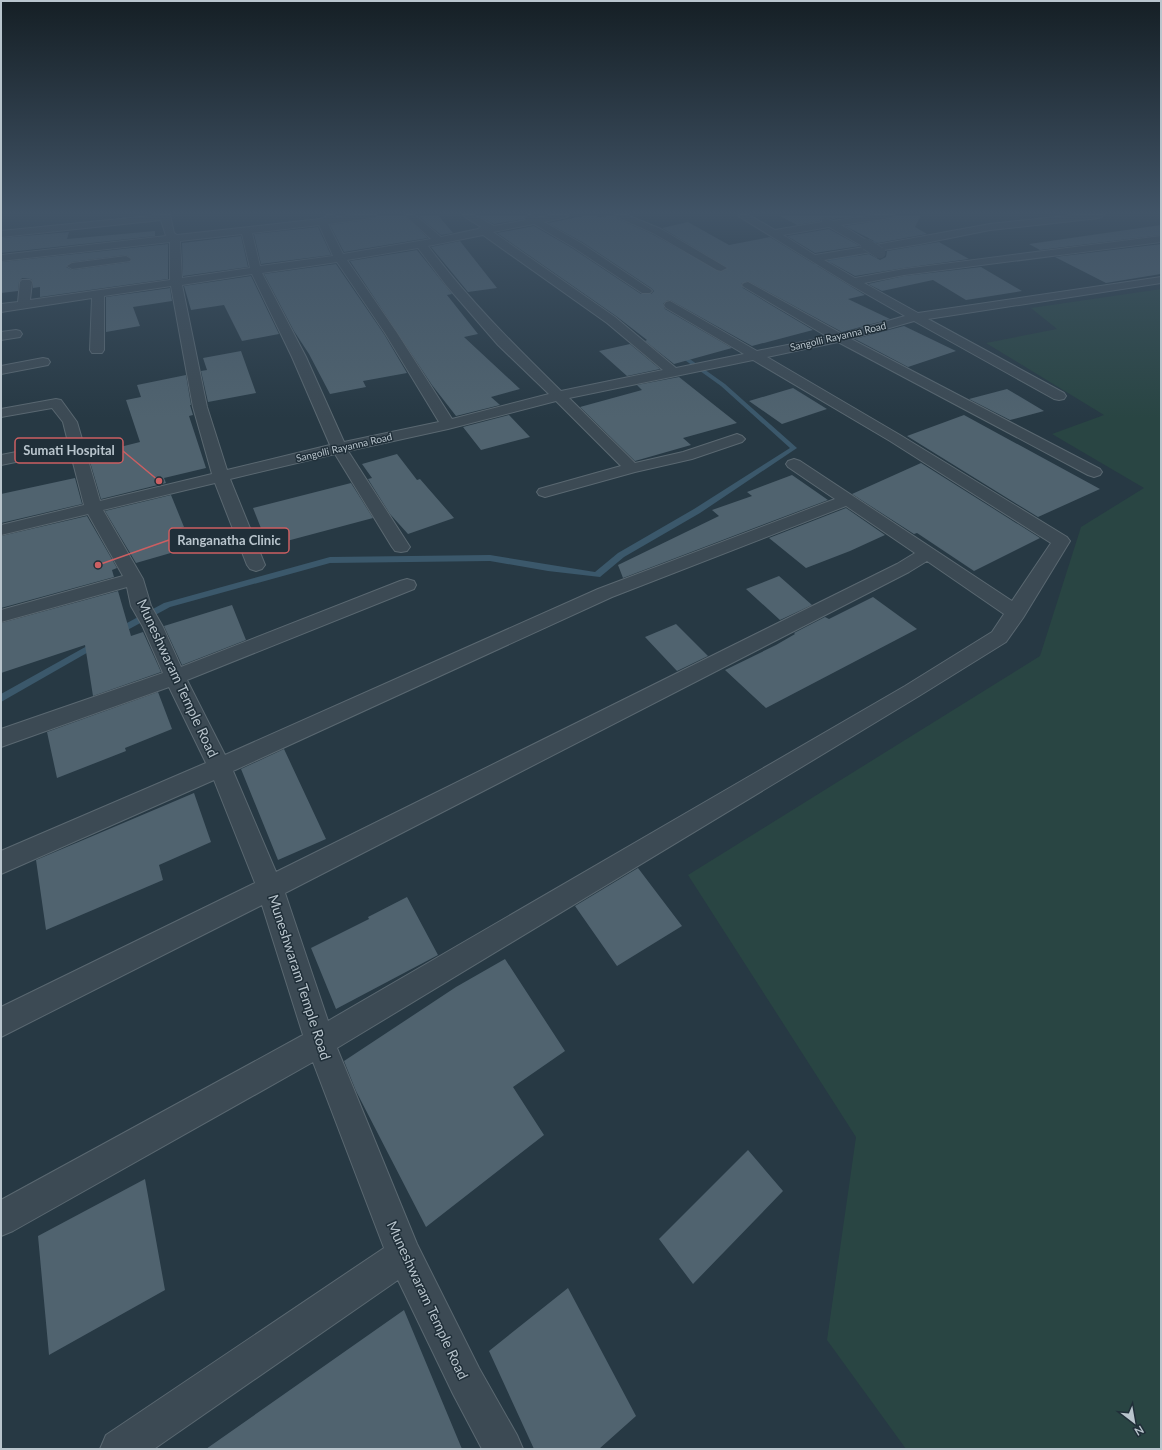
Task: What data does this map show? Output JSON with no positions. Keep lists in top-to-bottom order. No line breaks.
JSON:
{"streets":{"street":["Sangolli Rayanna Road","Muneshwaram Temple Road"]},"crossings":[["Sangolli Rayanna Road","Muneshwaram Temple Road"]],"places":["Sumati Hospital","Ranganatha Clinic"],"north":"bottom right"}
